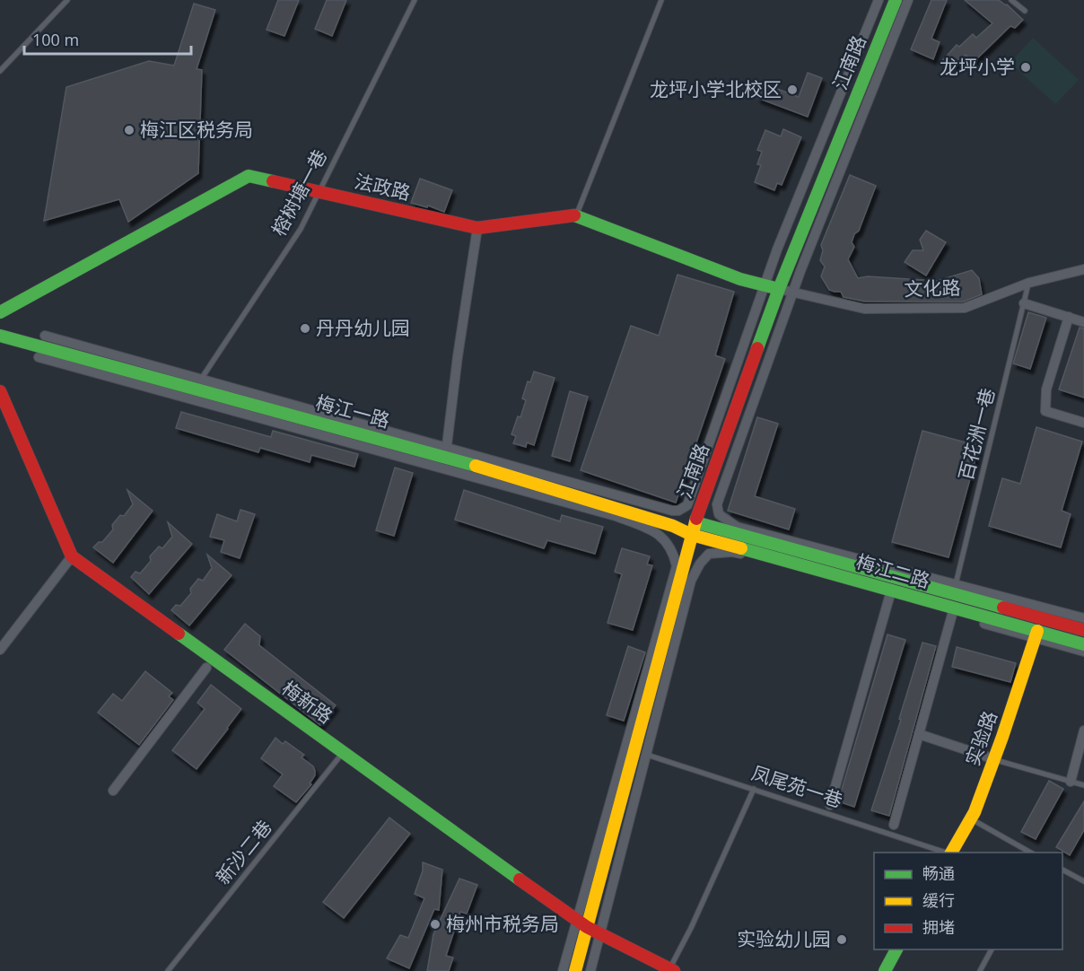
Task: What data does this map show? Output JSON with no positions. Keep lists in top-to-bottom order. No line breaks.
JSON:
{"streets":{"main road":["江南路","法政路","梅江一路","梅江二路","梅新路","实验路"],"street":["文化路"],"lane":["榕树塘一巷","百花洲一巷","凤尾苑一巷","新沙二巷"]},"crossings":[["江南路","法政路"],["江南路","文化路"],["江南路","梅江一路"],["江南路","梅江二路"],["江南路","梅新路"],["江南路","凤尾苑一巷"],["法政路","榕树塘一巷"],["法政路","文化路"],["榕树塘一巷","梅江一路"],["文化路","百花洲一巷"],["梅江一路","梅江二路"],["百花洲一巷","梅江二路"],["梅江二路","实验路"],["梅新路","新沙二巷"]],"places":["龙坪小学","龙坪小学北校区","梅江区税务局","丹丹幼儿园","梅州市税务局","实验幼儿园"],"legend":["畅通","缓行","拥堵"],"scale_bar":"100 m"}
